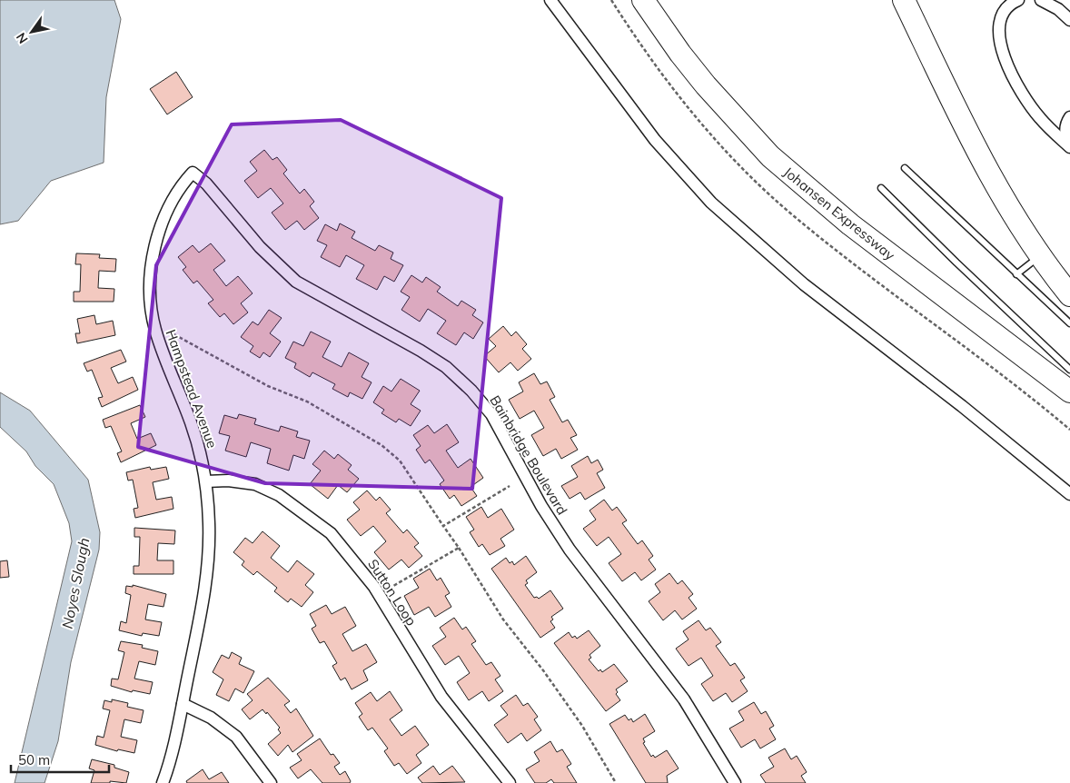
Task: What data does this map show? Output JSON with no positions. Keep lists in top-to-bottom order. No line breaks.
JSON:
{"streets":{"highway":["Johansen Expressway"],"street":["Hampstead Avenue","Bainbridge Boulevard","Sutton Loop"]},"crossings":[["Hampstead Avenue","Bainbridge Boulevard"],["Hampstead Avenue","Sutton Loop"]],"water":["Noyes Slough"],"scale_bar":"50 m","north":"bottom left"}
